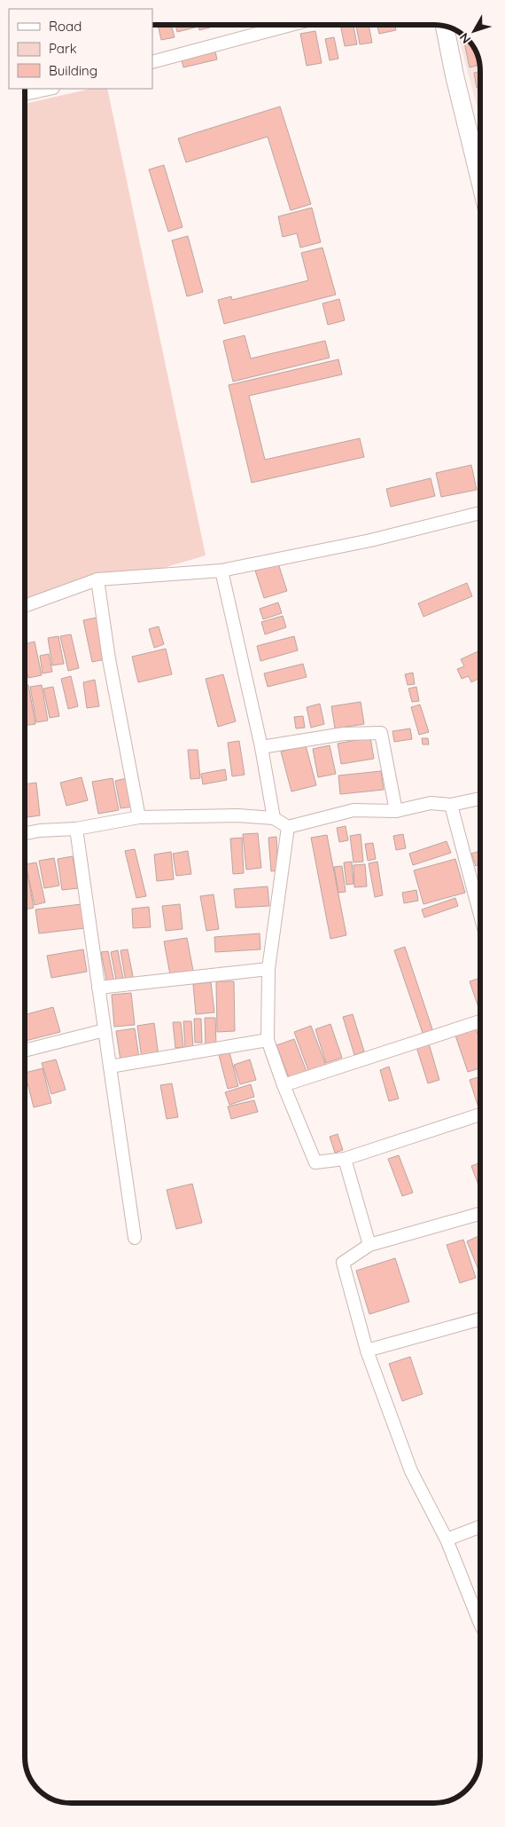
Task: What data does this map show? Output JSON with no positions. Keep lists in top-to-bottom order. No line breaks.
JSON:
{"legend":["Road","Park","Building"],"north":"bottom left"}
